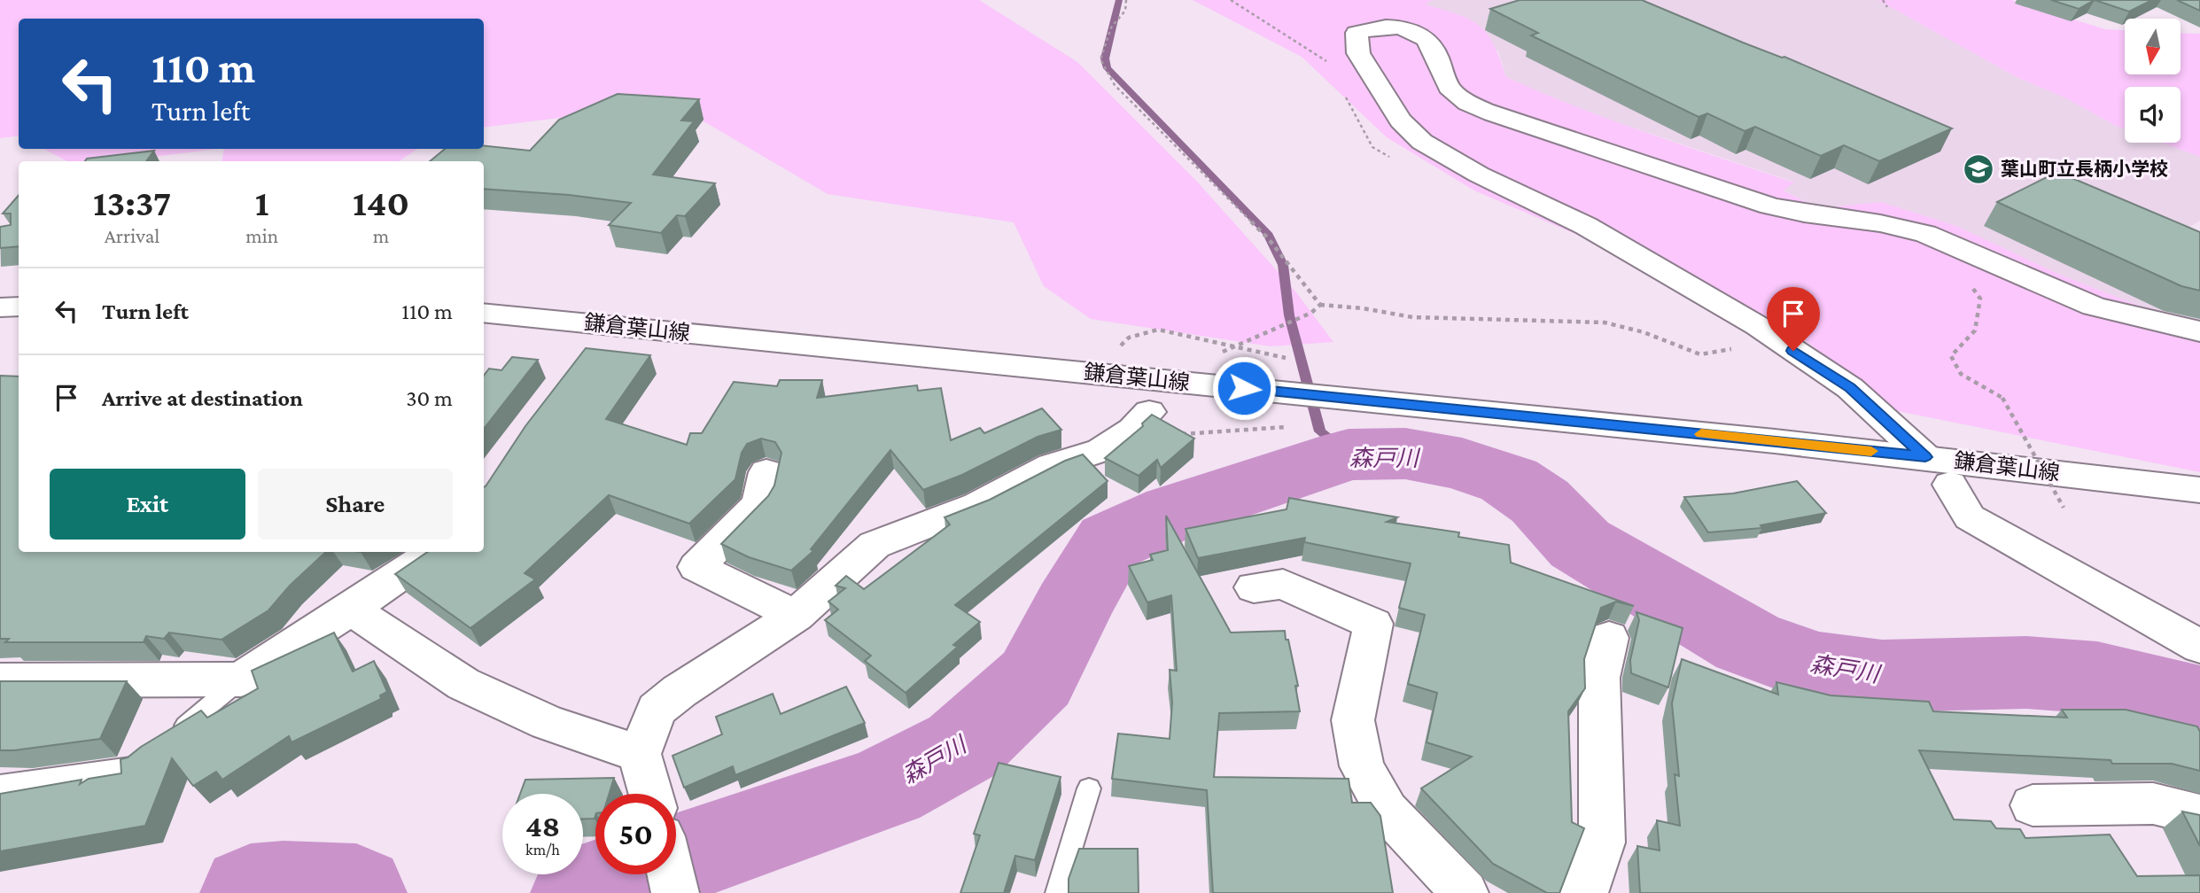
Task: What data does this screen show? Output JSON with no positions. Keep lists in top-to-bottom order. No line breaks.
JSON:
{"streets":{"street":["鎌倉葉山線"]},"water":["森戸川"],"places":{"school or university":["葉山町立長柄小学校"]},"north":"bottom","page":{"turn":["110 m","Turn left"],"eta":["13:37","Arrival","1","min","140","m"],"list":[{"name":"Turn left","value":"110 m"},{"name":"Arrive at destination","value":"30 m"}],"buttons":["Exit","Share"],"speed":"48 km/h","limit":"50"}}
